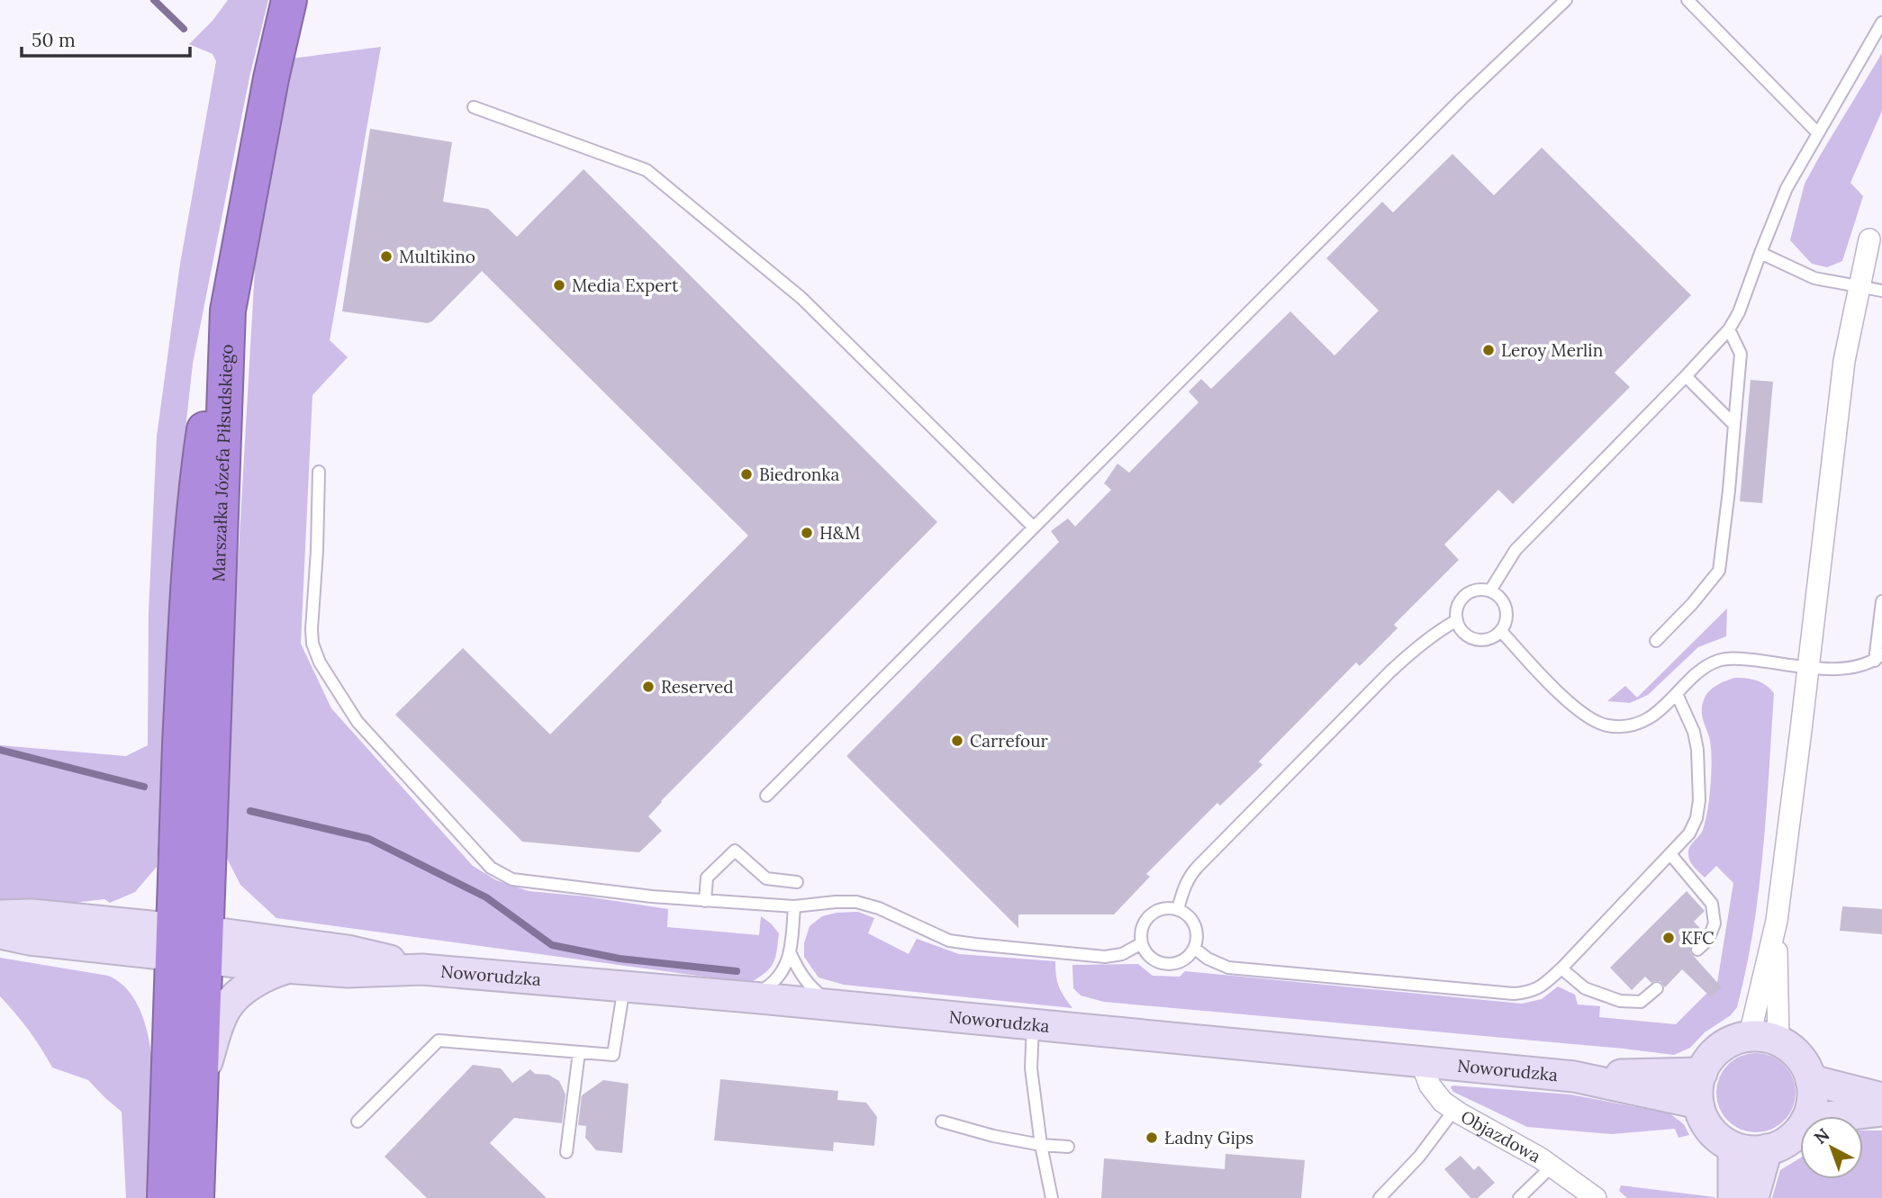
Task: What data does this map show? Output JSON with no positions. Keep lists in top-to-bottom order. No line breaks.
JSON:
{"streets":{"highway":["Marszałka Józefa Piłsudskiego"],"street":["Noworudzka","Objazdowa"]},"crossings":[["Marszałka Józefa Piłsudskiego","Noworudzka"],["Noworudzka","Objazdowa"]],"places":["Multikino","Media Expert","Leroy Merlin","Biedronka","H&M","Reserved","Carrefour","KFC","Ładny Gips"],"scale_bar":"50 m","north":"top left"}
